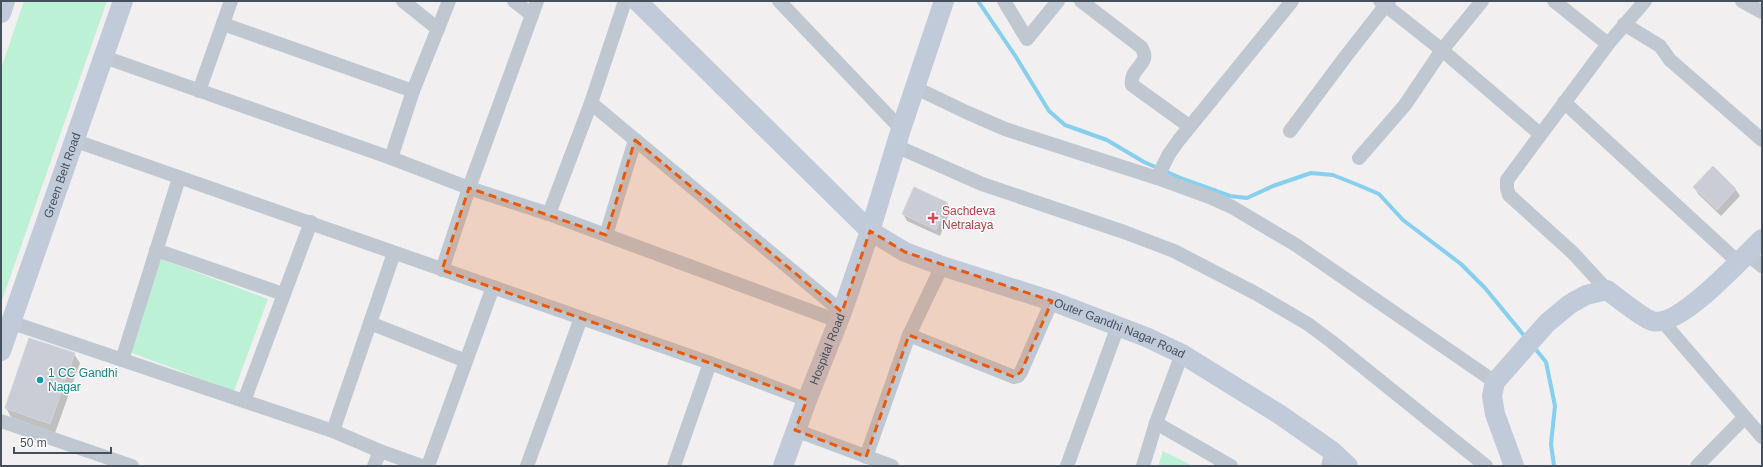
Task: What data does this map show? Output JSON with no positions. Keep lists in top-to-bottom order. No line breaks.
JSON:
{"streets":{"street":["Green Belt Road","Outer Gandhi Nagar Road","Hospital Road"]},"crossings":[["Outer Gandhi Nagar Road","Hospital Road"]],"places":{"health":["Sachdeva Netralaya"],"other":["1 CC Gandhi Nagar"]},"scale_bar":"50 m"}
